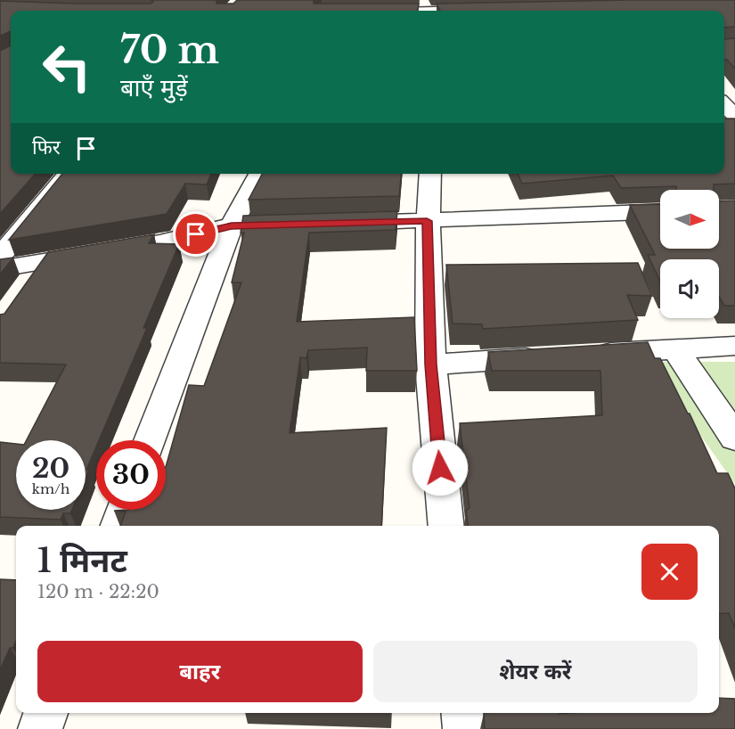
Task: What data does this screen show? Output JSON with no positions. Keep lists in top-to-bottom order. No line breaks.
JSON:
{"north":"right","page":{"turn":["70 m","बाएँ मुड़ें"],"then":"फिर","speed":"20 km/h","limit":"30","heading":["1 मिनट","120 m · 22:20"],"buttons":["बाहर","शेयर करें"]}}
